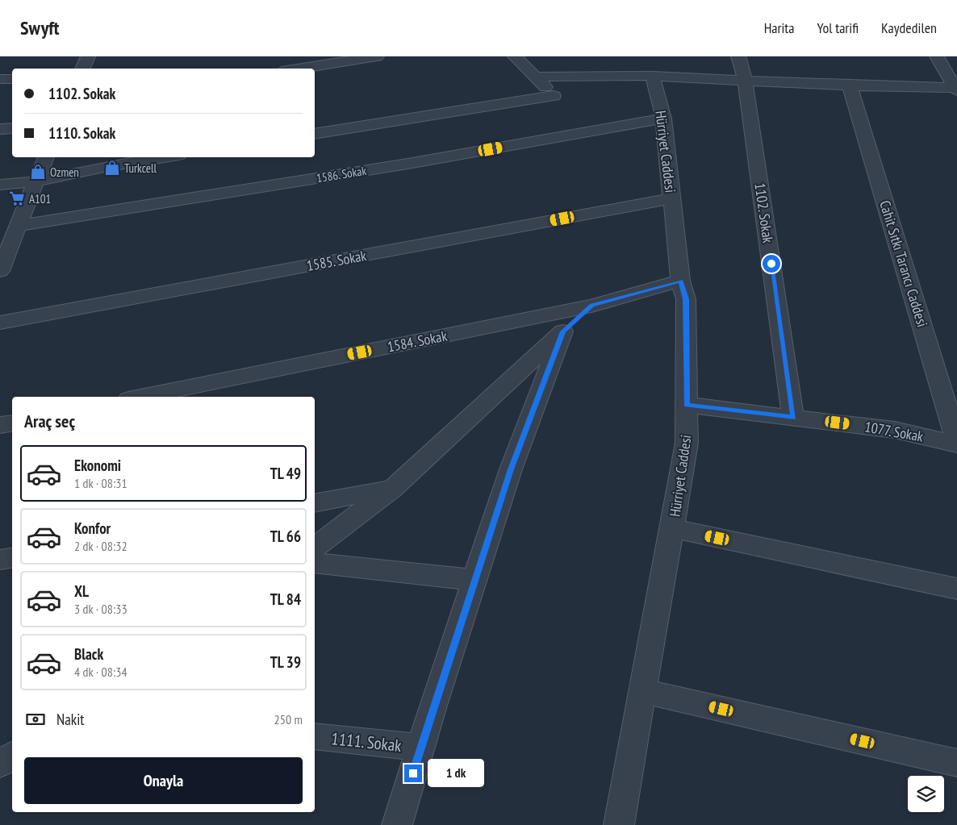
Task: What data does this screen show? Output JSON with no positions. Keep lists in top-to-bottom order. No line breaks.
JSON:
{"streets":{"street":["Hürriyet Caddesi","1586. Sokak","1102. Sokak","1585. Sokak","Cahit Sıtkı Tarancı Caddesi","1584. Sokak","1077. Sokak","1111. Sokak"]},"crossings":[["Hürriyet Caddesi","1586. Sokak"],["Hürriyet Caddesi","1585. Sokak"],["Hürriyet Caddesi","1584. Sokak"],["Hürriyet Caddesi","1077. Sokak"],["1102. Sokak","1077. Sokak"],["Cahit Sıtkı Tarancı Caddesi","1077. Sokak"]],"places":{"shop":["Turkcell","Ozmen"],"supermarket":["A101"]},"page":{"header":"Swyft","nav":["Harita","Yol tarifi","Kaydedilen"],"banner":["1102. Sokak","1110. Sokak"],"heading":"Araç seç","list":[{"name":"Ekonomi","note":"1 dk · 08:31","value":"TL 49"},{"name":"Konfor","note":"2 dk · 08:32","value":"TL 66"},{"name":"XL","note":"3 dk · 08:33","value":"TL 84"},{"name":"Black","note":"4 dk · 08:34","value":"TL 39"}],"pay":["Nakit","250 m"],"buttons":"Onayla","bubble":"1 dk"}}
